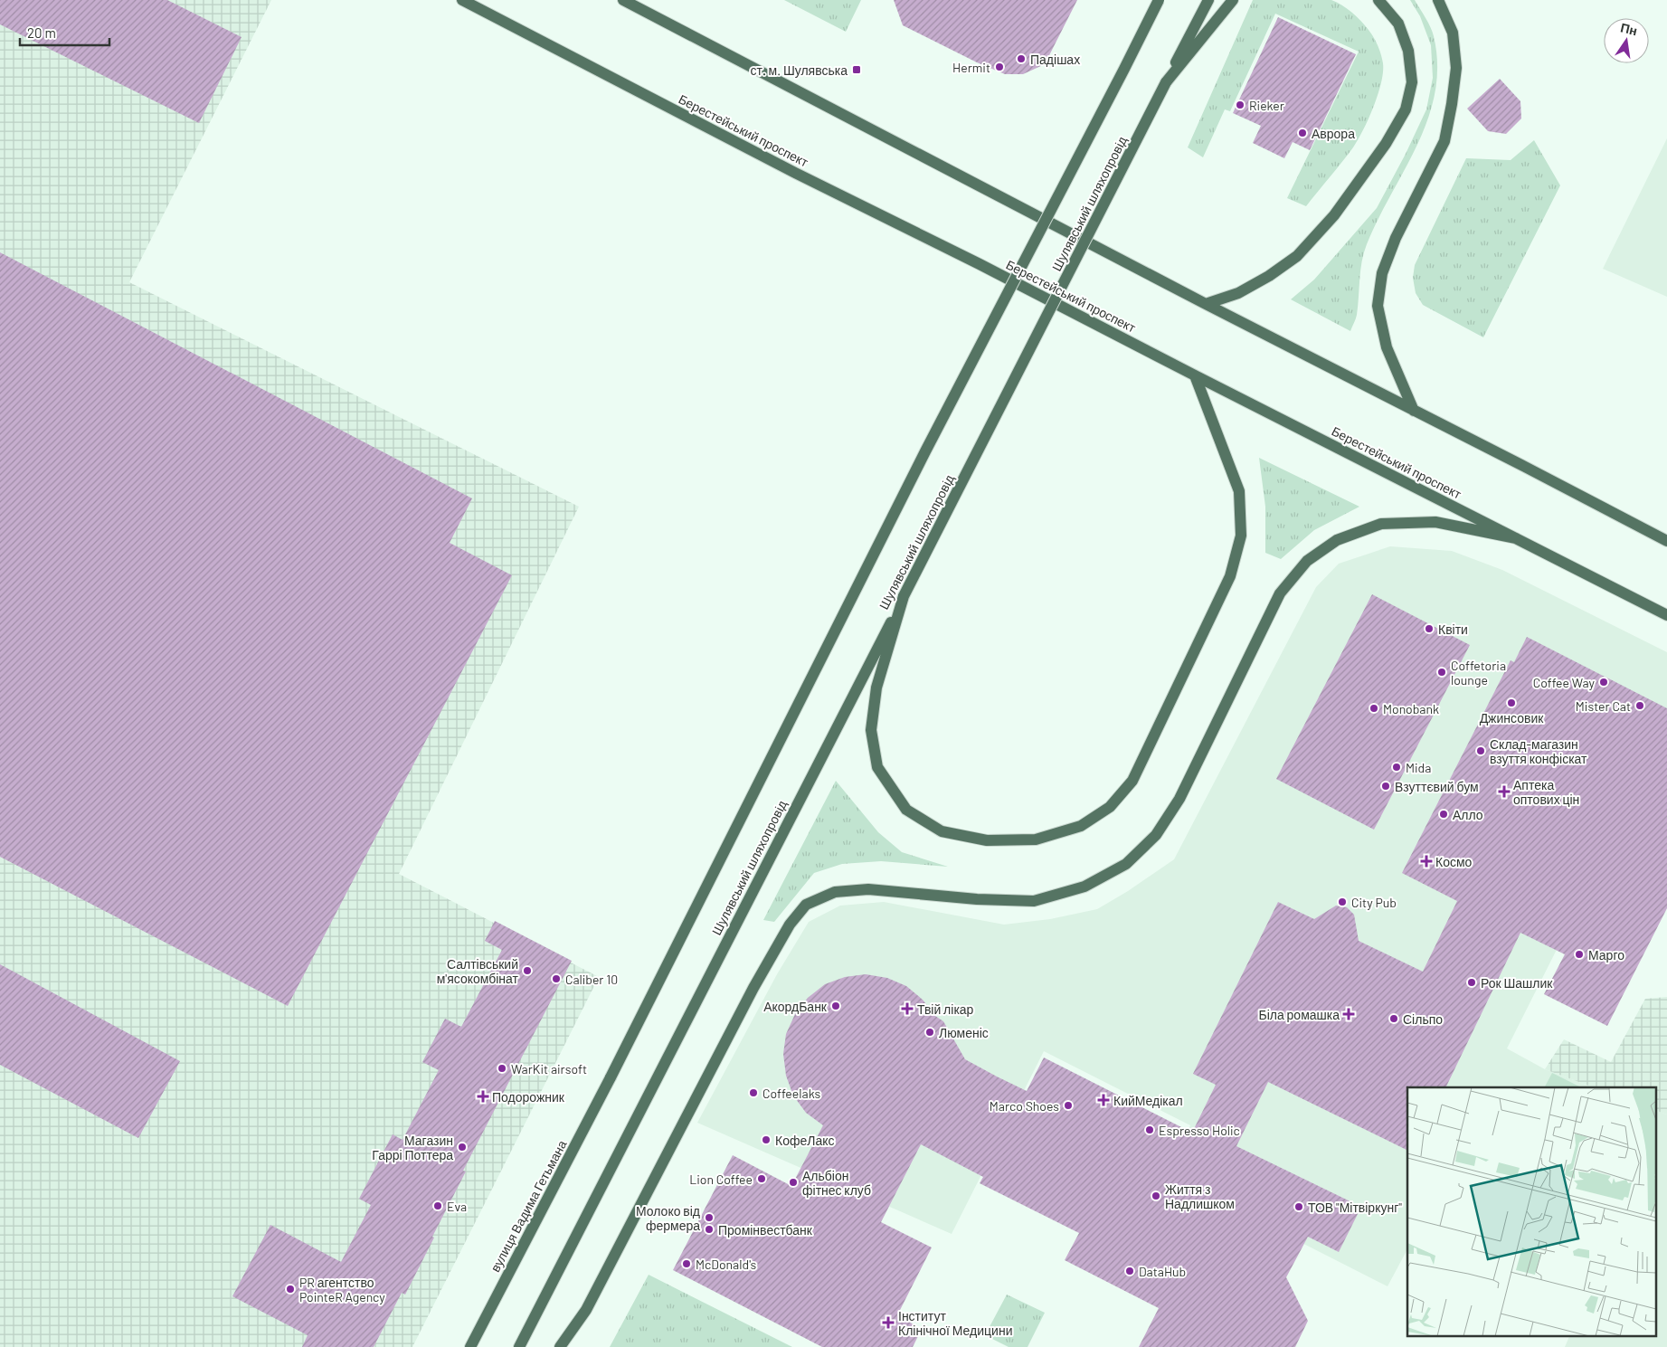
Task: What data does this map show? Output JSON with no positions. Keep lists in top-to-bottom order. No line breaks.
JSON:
{"streets":{"main road":["Берестейський проспект","Шулявський шляхопровід","вулиця Вадима Гетьмана"]},"places":{"other":["Падішах","Hermit","Rieker","Аврора","Квіти","Coffetoria lounge","Coffee Way","Джинсовик","Mister Cat","Monobank","Склад-магазин взуття конфіскат","Mida","Взуттєвий бум","Алло","City Pub","Марго","Салтівський м'ясокомбінат","Caliber 10","Рок Шашлик","АкордБанк","Сільпо","Люменіс","WarKit airsoft","Coffeelaks","Marco Shoes","Espresso Holic","КофеЛакс","Магазин Гаррі Поттера","Lion Coffee","Альбіон фітнес клуб","Життя з Надлишком","Eva","ТОВ \"Мітвіркунг\"","Молоко від фермера","Промінвестбанк","McDonald's","DataHub","PR агентство PointeR Agency"],"transit":["ст. м. Шулявська"],"health":["Аптека оптових цін","Космо","Твій лікар","Біла ромашка","Подорожник","КийМедікал","Інститут Клінічної Медицини"]},"scale_bar":"20 m","north":"top"}
